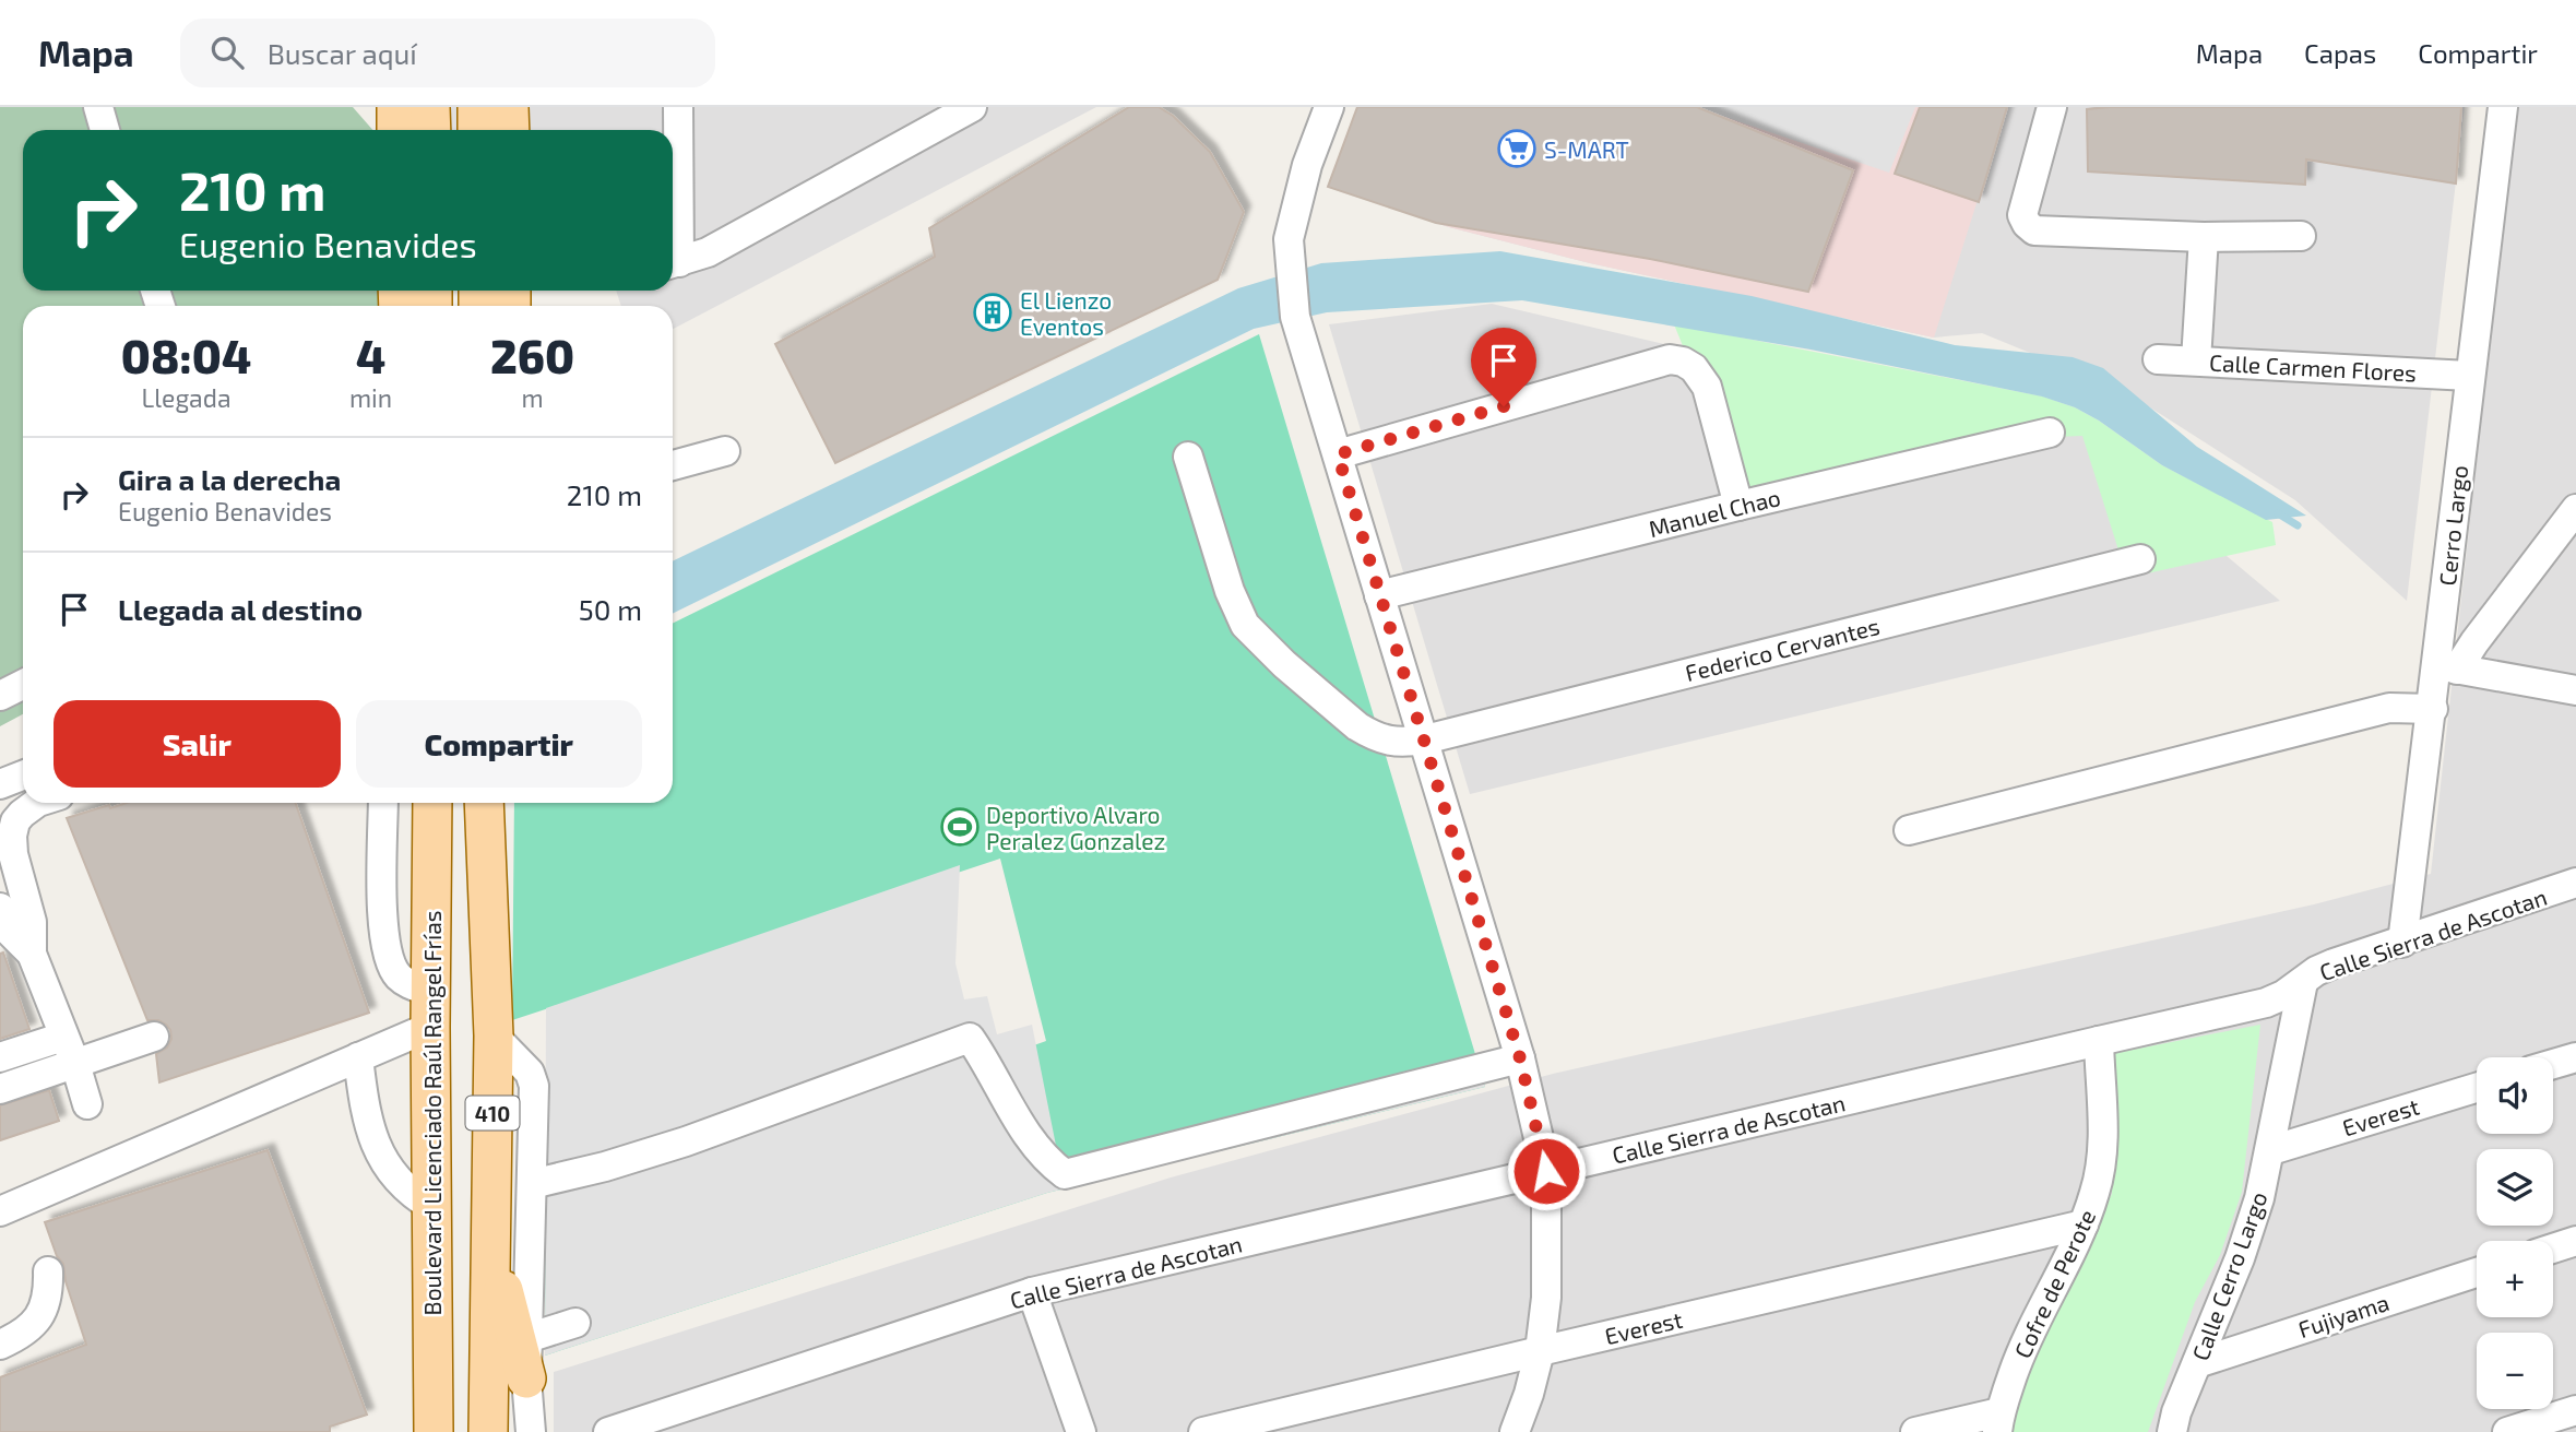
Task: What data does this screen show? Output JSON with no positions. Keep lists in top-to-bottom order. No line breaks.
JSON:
{"streets":{"main road":["Boulevard Licenciado Raúl Rangel Frías","410"],"street":["Calle Carmen Flores","Manuel Chao","Cerro Largo","Federico Cervantes","Calle Sierra de Ascotan","Everest","Calle Cerro Largo","Cofre de Perote","Fujiyama"]},"crossings":[["Calle Carmen Flores","Cerro Largo"],["Cerro Largo","Calle Sierra de Ascotan"],["Calle Sierra de Ascotan","Calle Cerro Largo"],["Calle Sierra de Ascotan","Cofre de Perote"],["Everest","Calle Cerro Largo"],["Everest","Cofre de Perote"],["Calle Cerro Largo","Fujiyama"]],"places":{"supermarket":["S-MART"],"building":["El Lienzo Eventos"],"sports":["Deportivo Alvaro Peralez Gonzalez"]},"page":{"header":"Mapa","search":"Buscar aquí","nav":["Mapa","Capas","Compartir"],"turn":["210 m","Eugenio Benavides"],"eta":["08:04","Llegada","4","min","260","m"],"list":[{"name":"Gira a la derecha","note":"Eugenio Benavides","value":"210 m"},{"name":"Llegada al destino","value":"50 m"}],"buttons":["Salir","Compartir"],"map_buttons":["+","−"]}}
